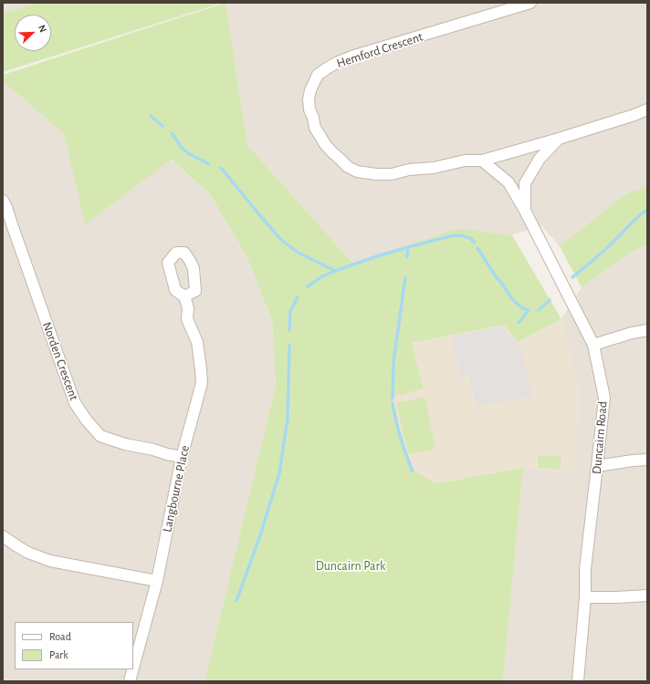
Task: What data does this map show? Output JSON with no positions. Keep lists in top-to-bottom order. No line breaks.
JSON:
{"streets":{"street":["Hemford Crescent","Norden Crescent","Duncairn Road","Langbourne Place"]},"crossings":[["Hemford Crescent","Duncairn Road"],["Norden Crescent","Langbourne Place"]],"parks":["Duncairn Park"],"legend":["Road","Park"],"north":"top right"}
